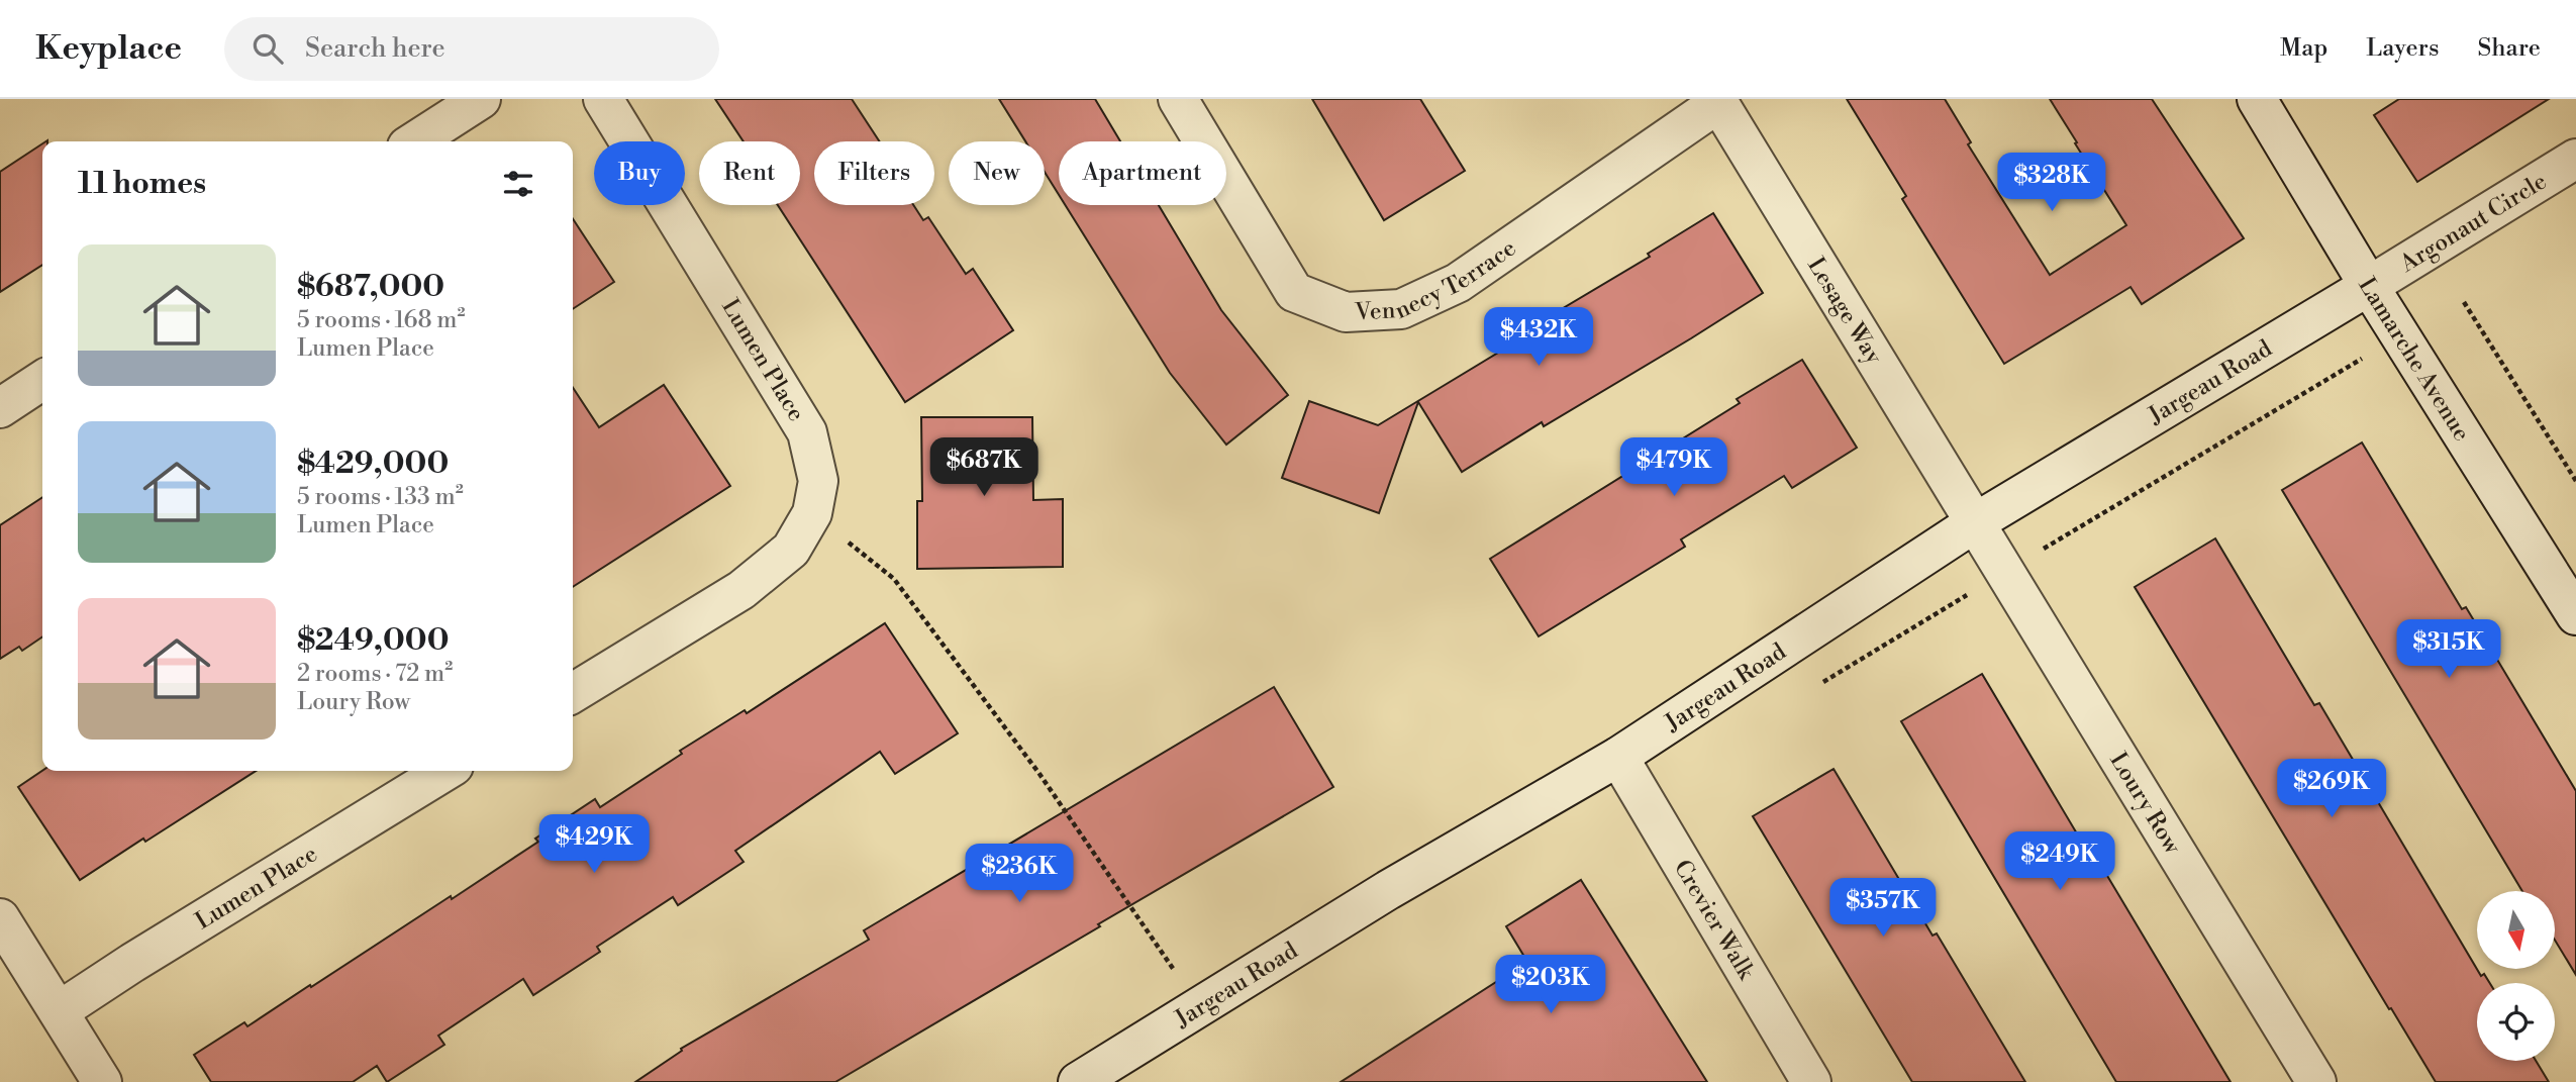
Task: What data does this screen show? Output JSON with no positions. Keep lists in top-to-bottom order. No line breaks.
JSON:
{"streets":{"street":["Argonaut Circle","Vennecy Terrace","Lesage Way","Lamarche Avenue","Lumen Place","Jargeau Road","Loury Row","Crevier Walk"]},"crossings":[["Argonaut Circle","Lamarche Avenue"],["Argonaut Circle","Jargeau Road"],["Vennecy Terrace","Lesage Way"],["Lesage Way","Jargeau Road"],["Lesage Way","Loury Row"],["Lamarche Avenue","Jargeau Road"],["Jargeau Road","Loury Row"],["Jargeau Road","Crevier Walk"]],"north":"bottom","page":{"header":"Keyplace","search":"Search here","nav":["Map","Layers","Share"],"chip":["Buy","Rent","Filters","New","Apartment"],"heading":"11 homes","price":["$328K","$432K","$687K","$479K","$315K","$269K","$429K","$249K","$236K","$357K","$203K"],"list":[{"name":"$687,000","note":"5 rooms · 168 m² · Lumen Place"},{"name":"$429,000","note":"5 rooms · 133 m² · Lumen Place"},{"name":"$249,000","note":"2 rooms · 72 m² · Loury Row"}]}}
